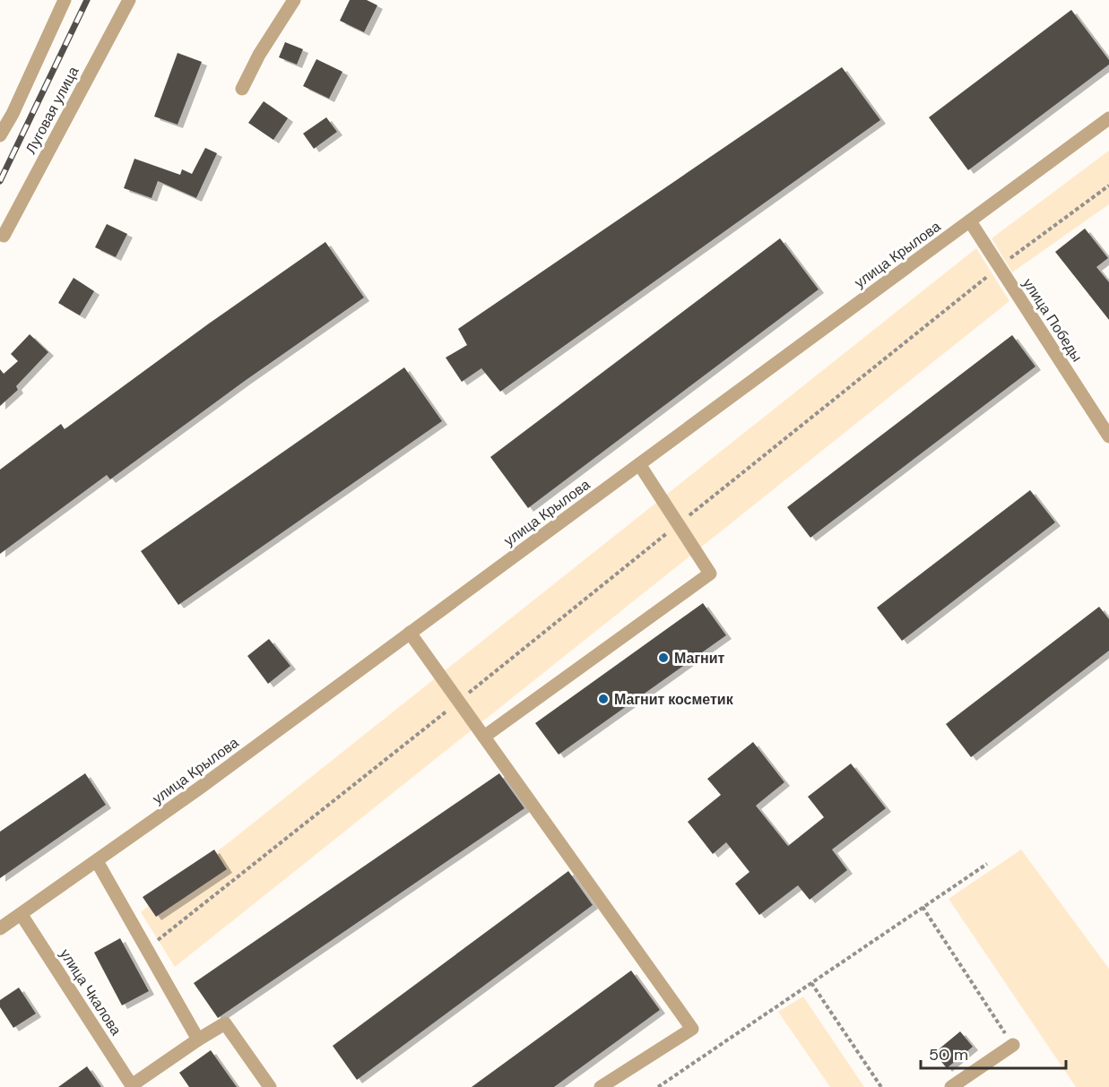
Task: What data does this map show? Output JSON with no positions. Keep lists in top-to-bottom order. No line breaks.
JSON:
{"streets":{"street":["Луговая улица","улица Крылова","улица Победы","улица Чкалова"]},"crossings":[["улица Крылова","улица Победы"],["улица Крылова","улица Чкалова"]],"places":["Магнит","Магнит косметик"],"scale_bar":"50 m"}
